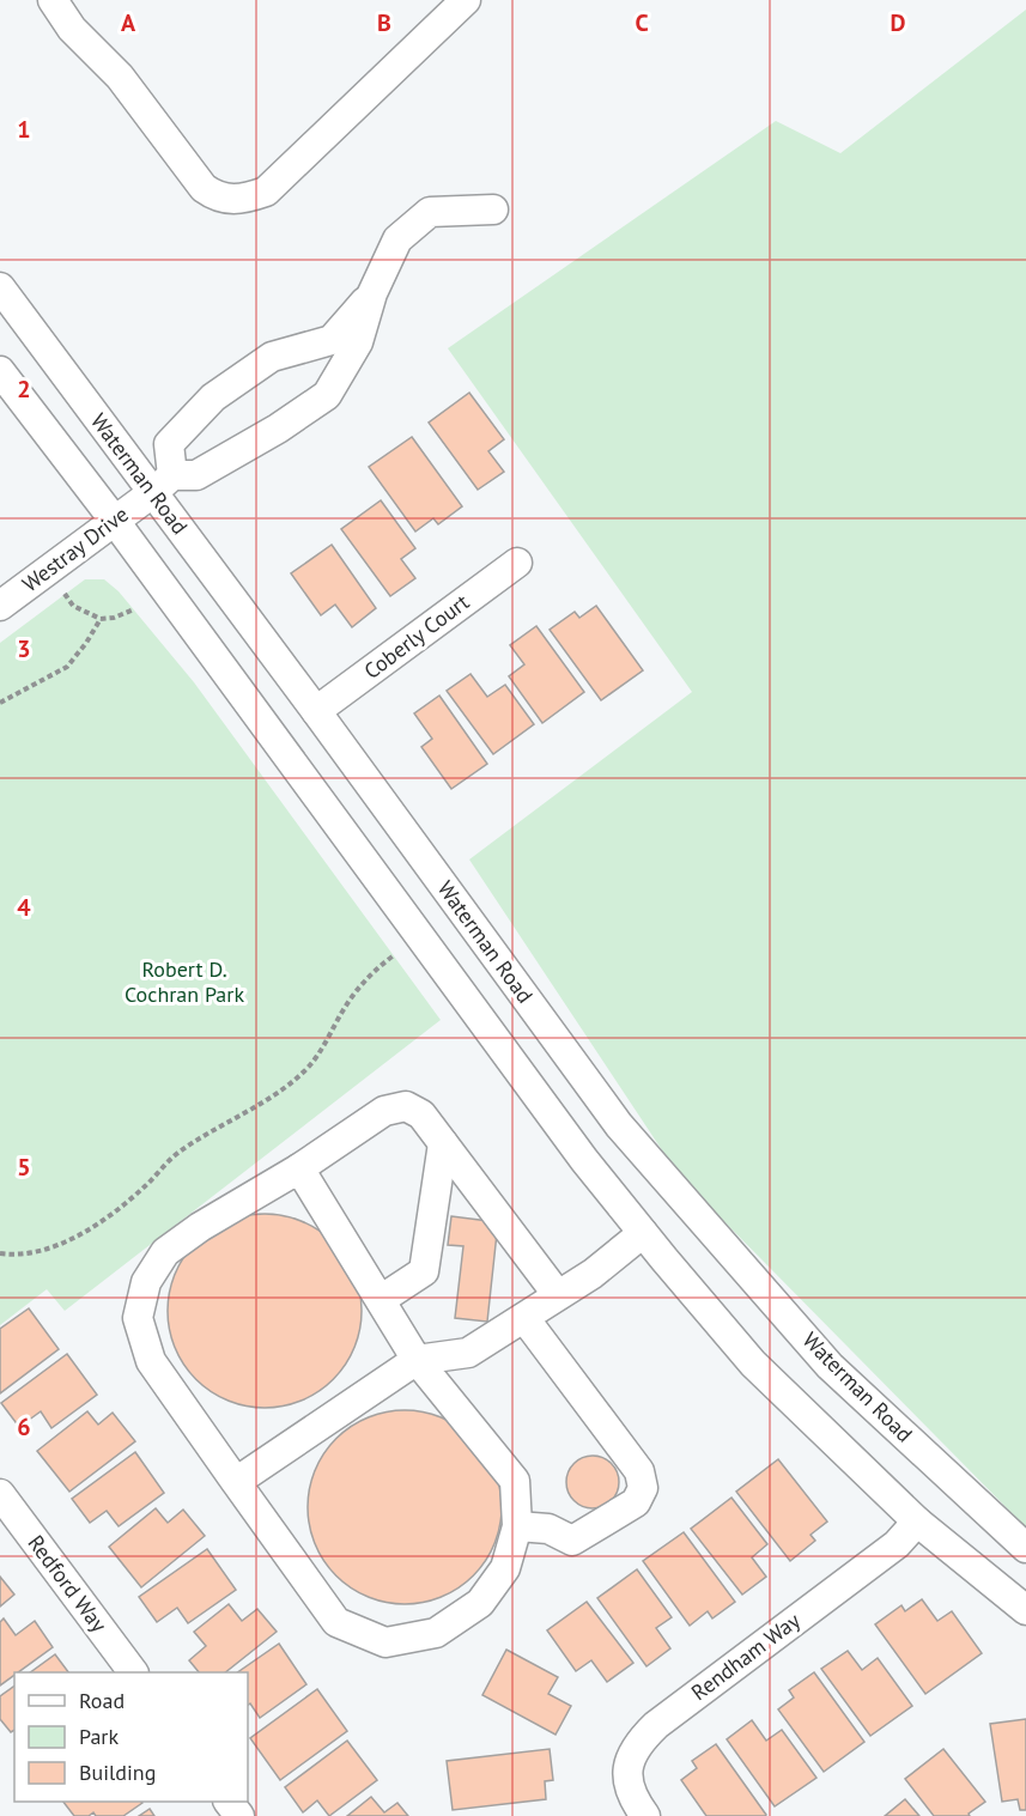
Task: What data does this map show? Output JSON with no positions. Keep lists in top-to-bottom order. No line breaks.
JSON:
{"streets":{"street":["Waterman Road","Westray Drive","Coberly Court","Redford Way","Rendham Way"]},"crossings":[["Waterman Road","Westray Drive"],["Waterman Road","Coberly Court"]],"parks":["Robert D. Cochran Park"],"legend":["Road","Park","Building"],"grid":{"columns":["A","B","C","D"],"rows":["1","2","3","4","5","6"]}}
